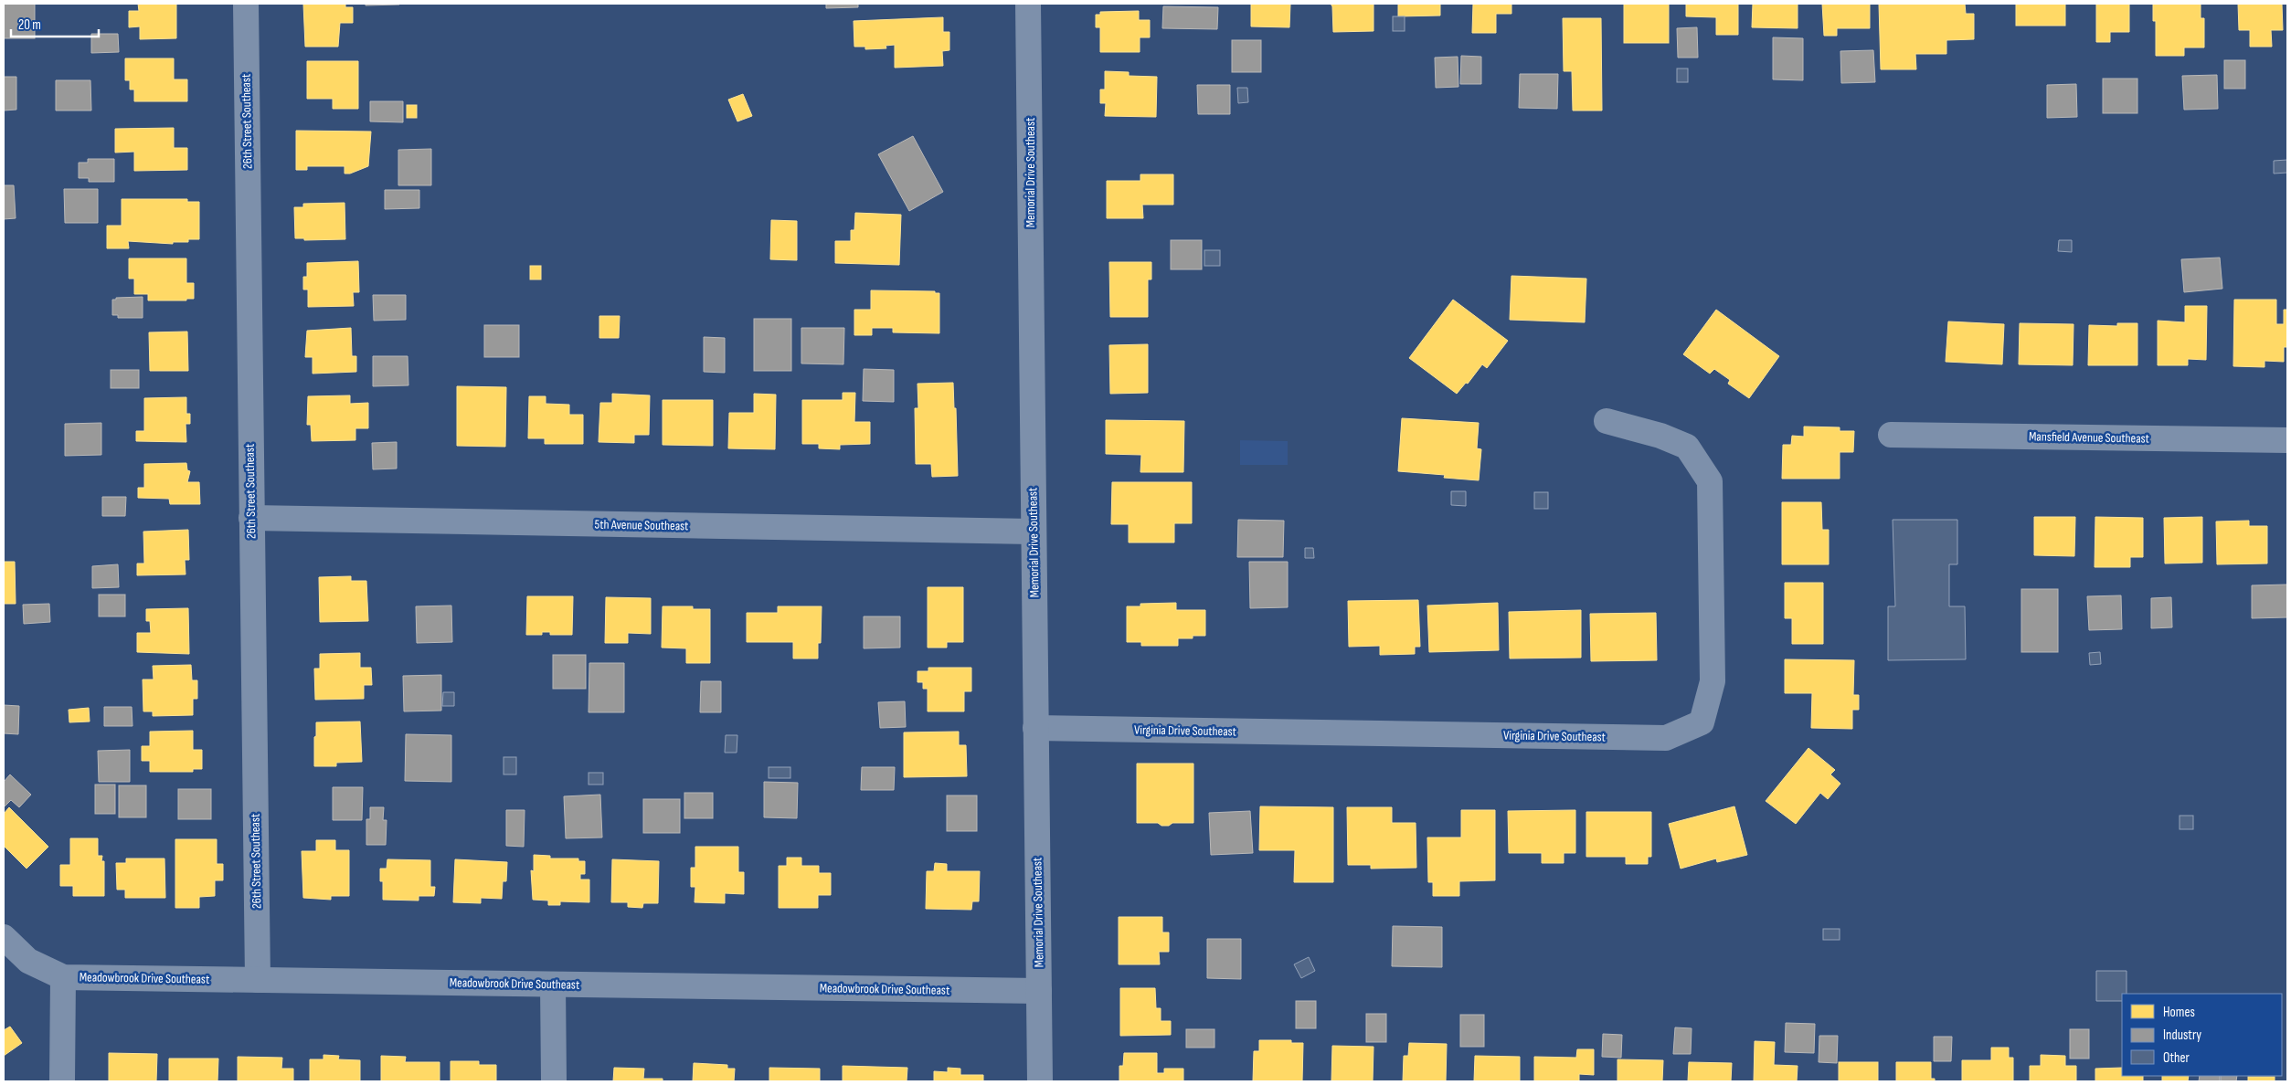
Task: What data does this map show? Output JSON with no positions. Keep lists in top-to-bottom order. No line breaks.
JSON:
{"streets":{"street":["26th Street Southeast","Memorial Drive Southeast","Mansfield Avenue Southeast","5th Avenue Southeast","Virginia Drive Southeast","Meadowbrook Drive Southeast"]},"crossings":[["26th Street Southeast","5th Avenue Southeast"],["26th Street Southeast","Meadowbrook Drive Southeast"],["Memorial Drive Southeast","5th Avenue Southeast"],["Memorial Drive Southeast","Virginia Drive Southeast"],["Memorial Drive Southeast","Meadowbrook Drive Southeast"]],"legend":["Homes","Industry","Other"],"scale_bar":"20 m"}
